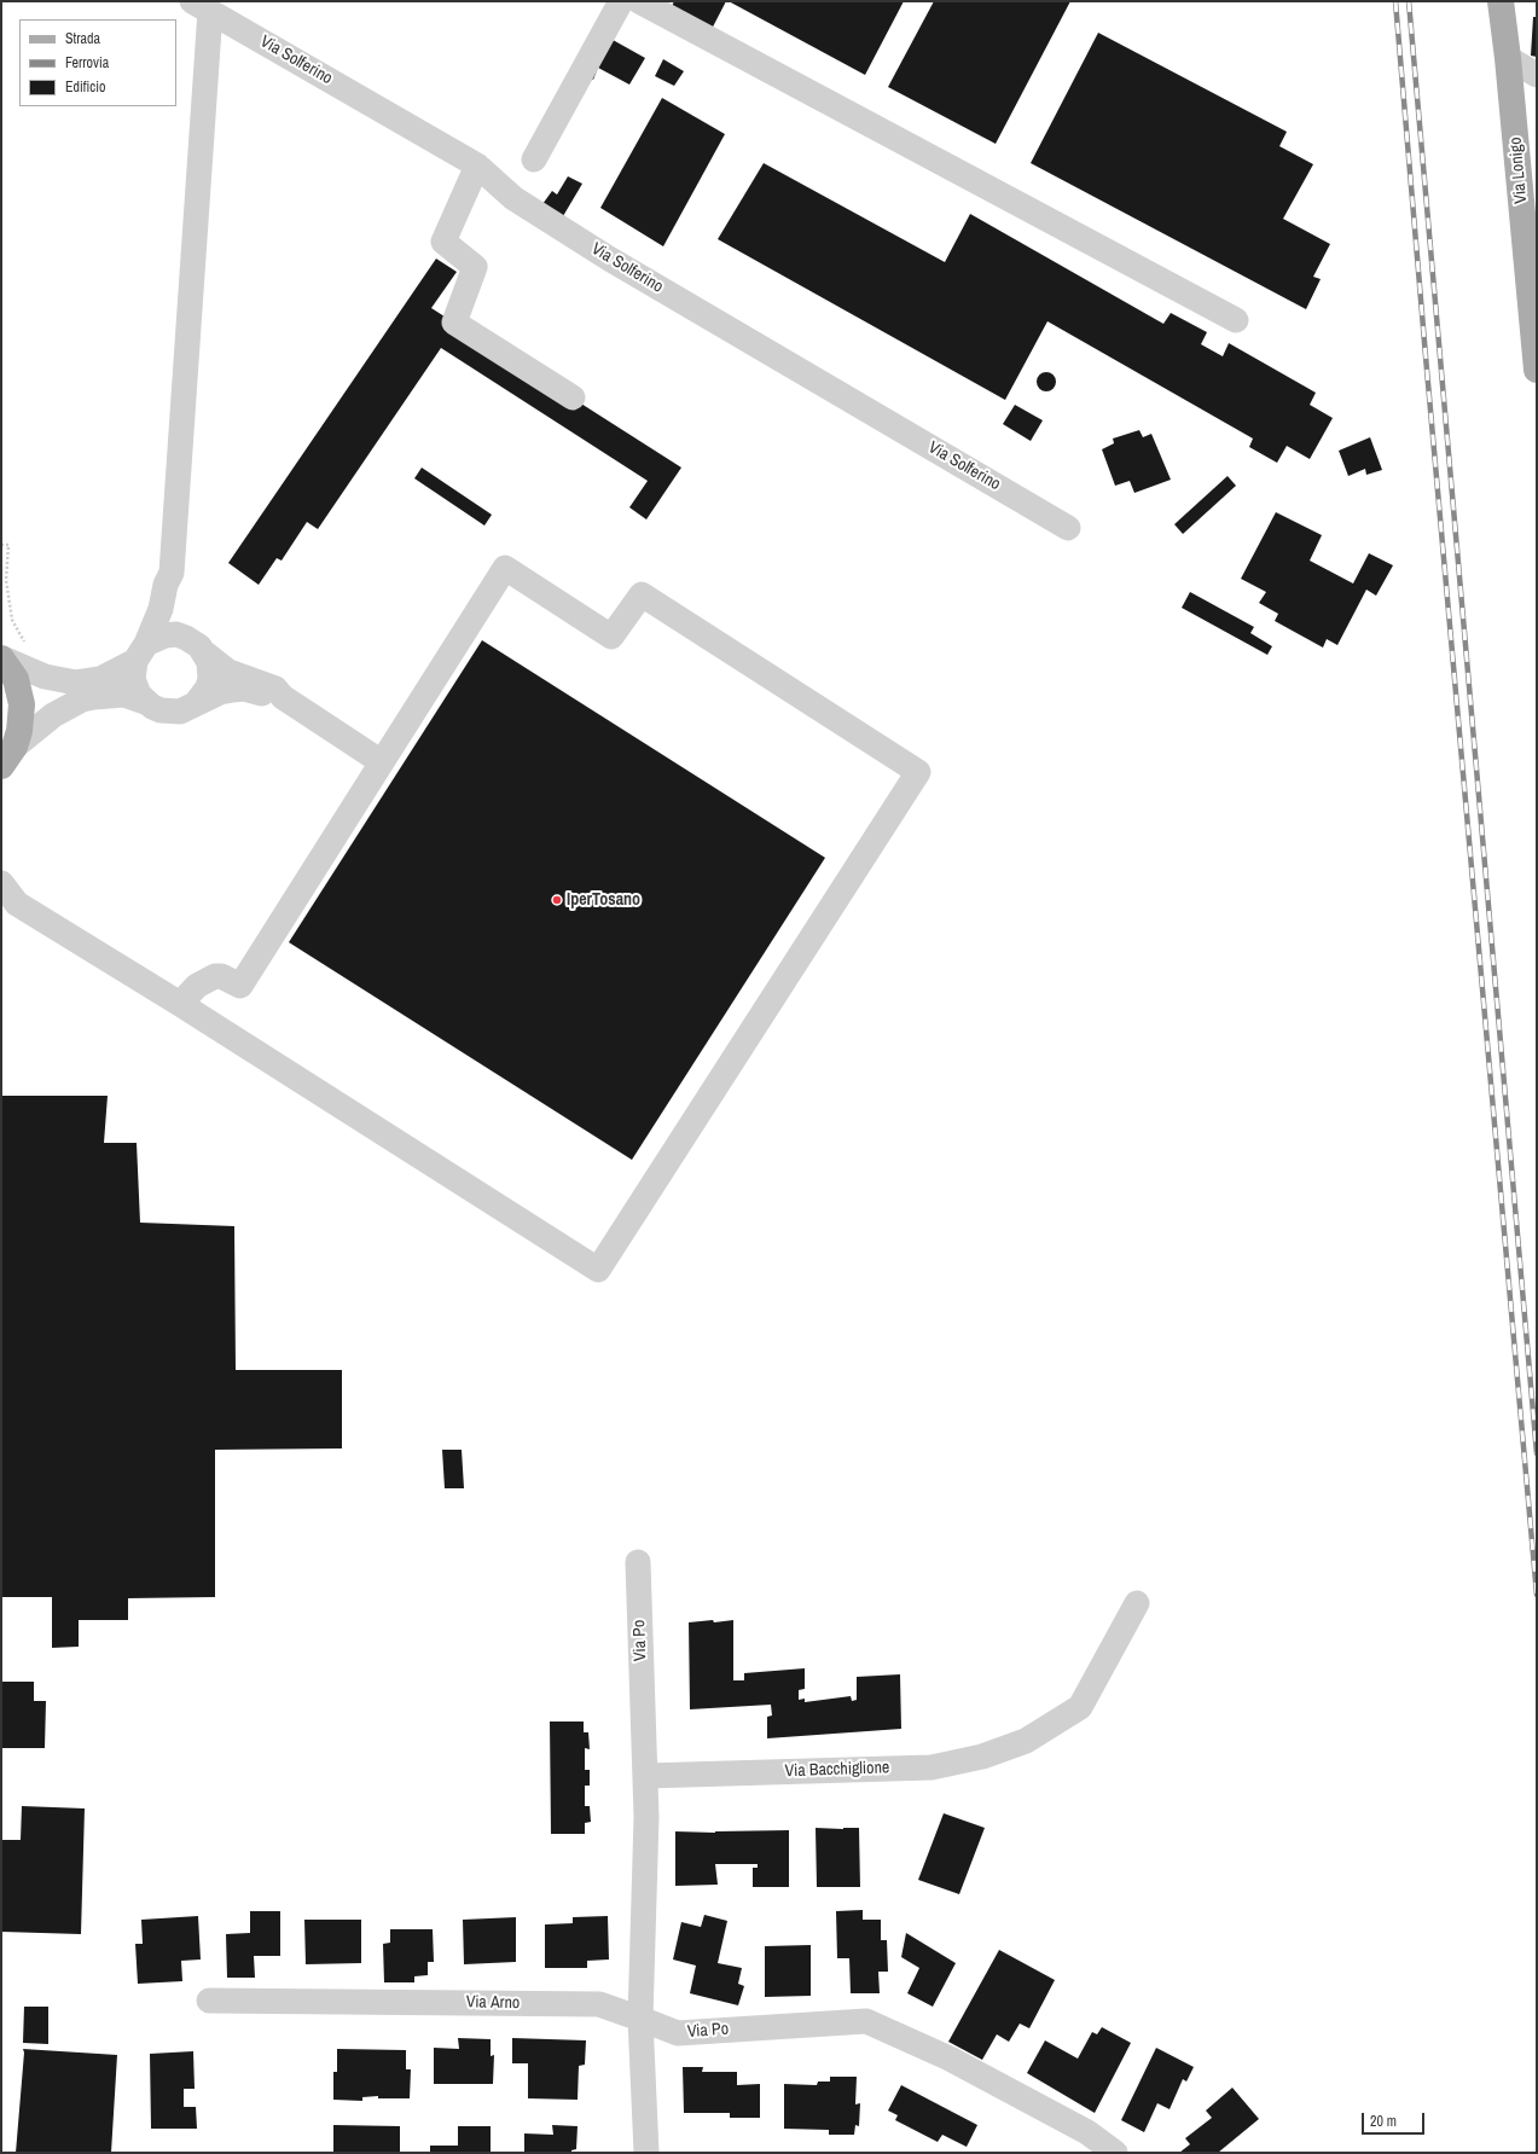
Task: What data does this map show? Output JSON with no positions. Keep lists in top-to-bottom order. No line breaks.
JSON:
{"streets":{"main road":["Via Lonigo"],"street":["Via Solferino","Via Po","Via Bacchiglione","Via Arno"]},"crossings":[["Via Po","Via Bacchiglione"],["Via Po","Via Arno"]],"places":["IperTosano"],"legend":["Strada","Ferrovia","Edificio"],"scale_bar":"20 m"}
